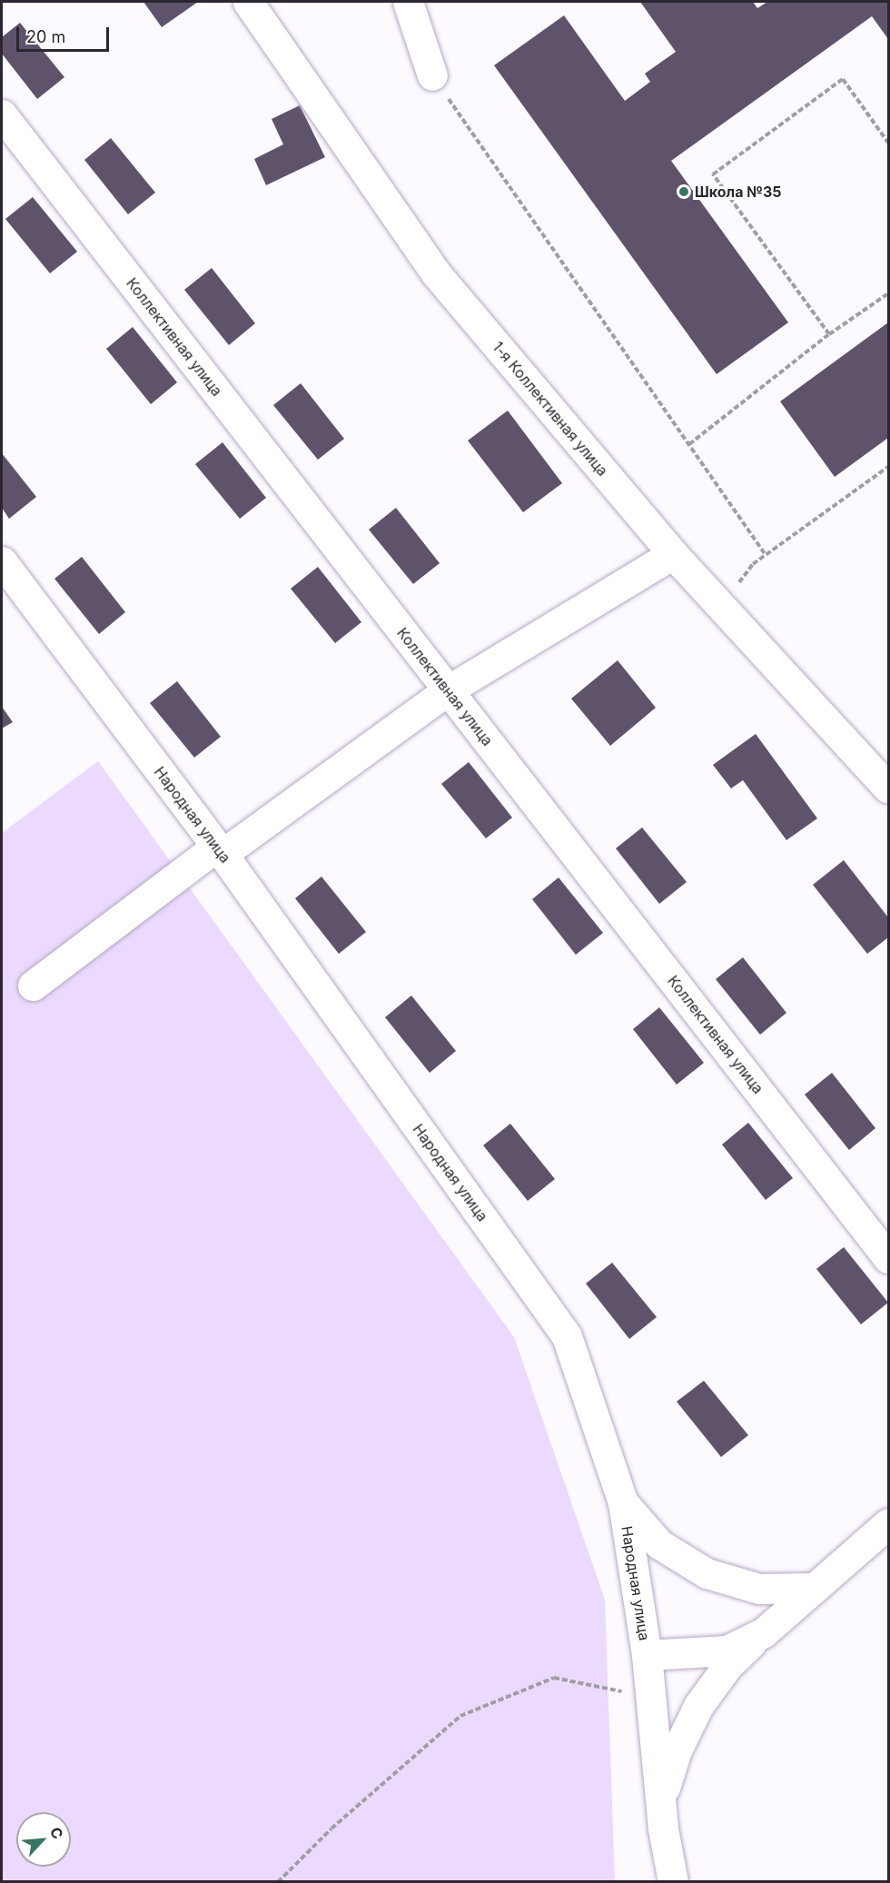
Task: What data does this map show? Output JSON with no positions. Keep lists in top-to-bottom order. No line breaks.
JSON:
{"streets":{"street":["Коллективная улица","1-я Коллективная улица","Народная улица"]},"places":["Школа №35"],"scale_bar":"20 m","north":"top right"}
